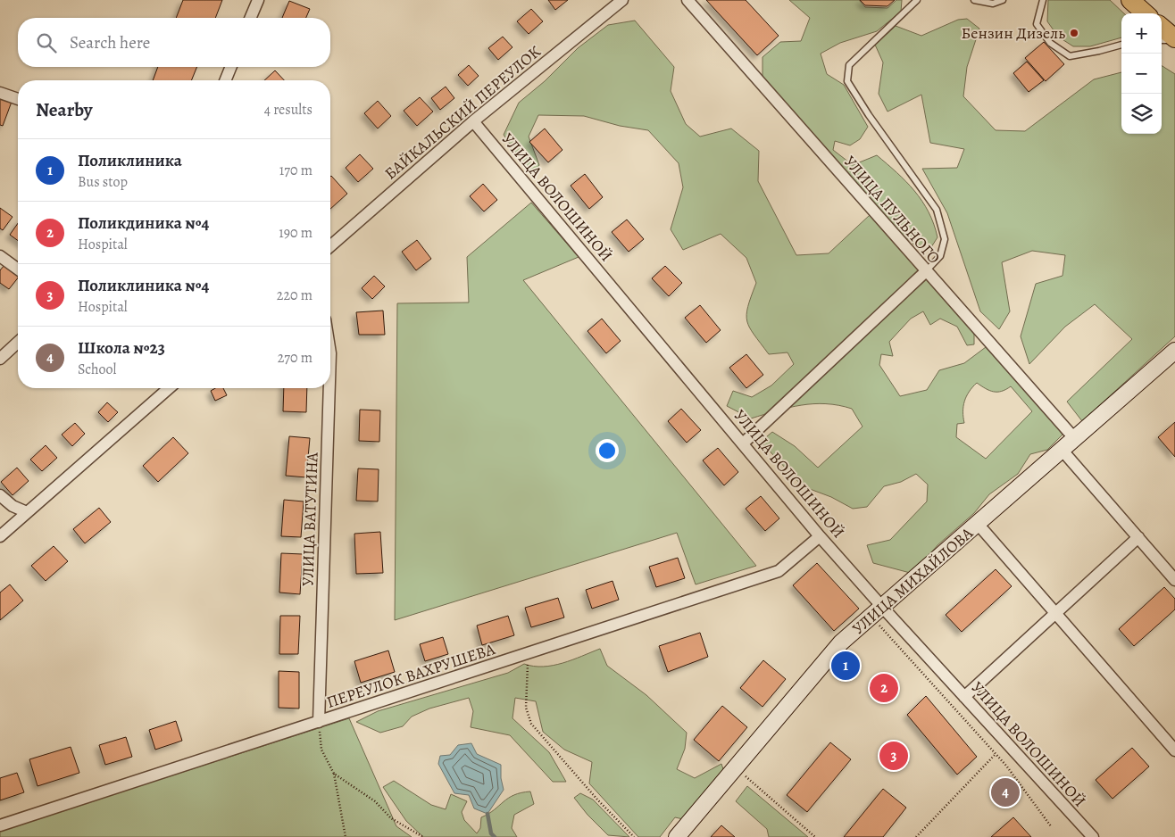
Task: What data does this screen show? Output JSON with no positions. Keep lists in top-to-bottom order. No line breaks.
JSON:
{"streets":{"street":["БАЙКАЛЬСКИЙ ПЕРЕУЛОК","УЛИЦА ВОЛОШИНОЙ","УЛИЦА ПУЛЬНОГО","УЛИЦА ВАТУТИНА","УЛИЦА МИХАЙЛОВА","ПЕРЕУЛОК ВАХРУШЕВА"]},"crossings":[["БАЙКАЛЬСКИЙ ПЕРЕУЛОК","УЛИЦА ВОЛОШИНОЙ"],["УЛИЦА ВОЛОШИНОЙ","УЛИЦА МИХАЙЛОВА"],["УЛИЦА ВОЛОШИНОЙ","ПЕРЕУЛОК ВАХРУШЕВА"],["УЛИЦА ПУЛЬНОГО","УЛИЦА МИХАЙЛОВА"],["УЛИЦА ВАТУТИНА","ПЕРЕУЛОК ВАХРУШЕВА"]],"places":["Бензин Дизель"],"page":{"map_buttons":["+","−"],"search":"Search here","heading":["Nearby","4 results"],"list":[{"mark":"1","name":"Поликлиника","note":"Bus stop","value":"170 m"},{"mark":"2","name":"Поликдиника №4","note":"Hospital","value":"190 m"},{"mark":"3","name":"Поликлиника №4","note":"Hospital","value":"220 m"},{"mark":"4","name":"Школа №23","note":"School","value":"270 m"}],"pins":["1","2","3","4"]}}
